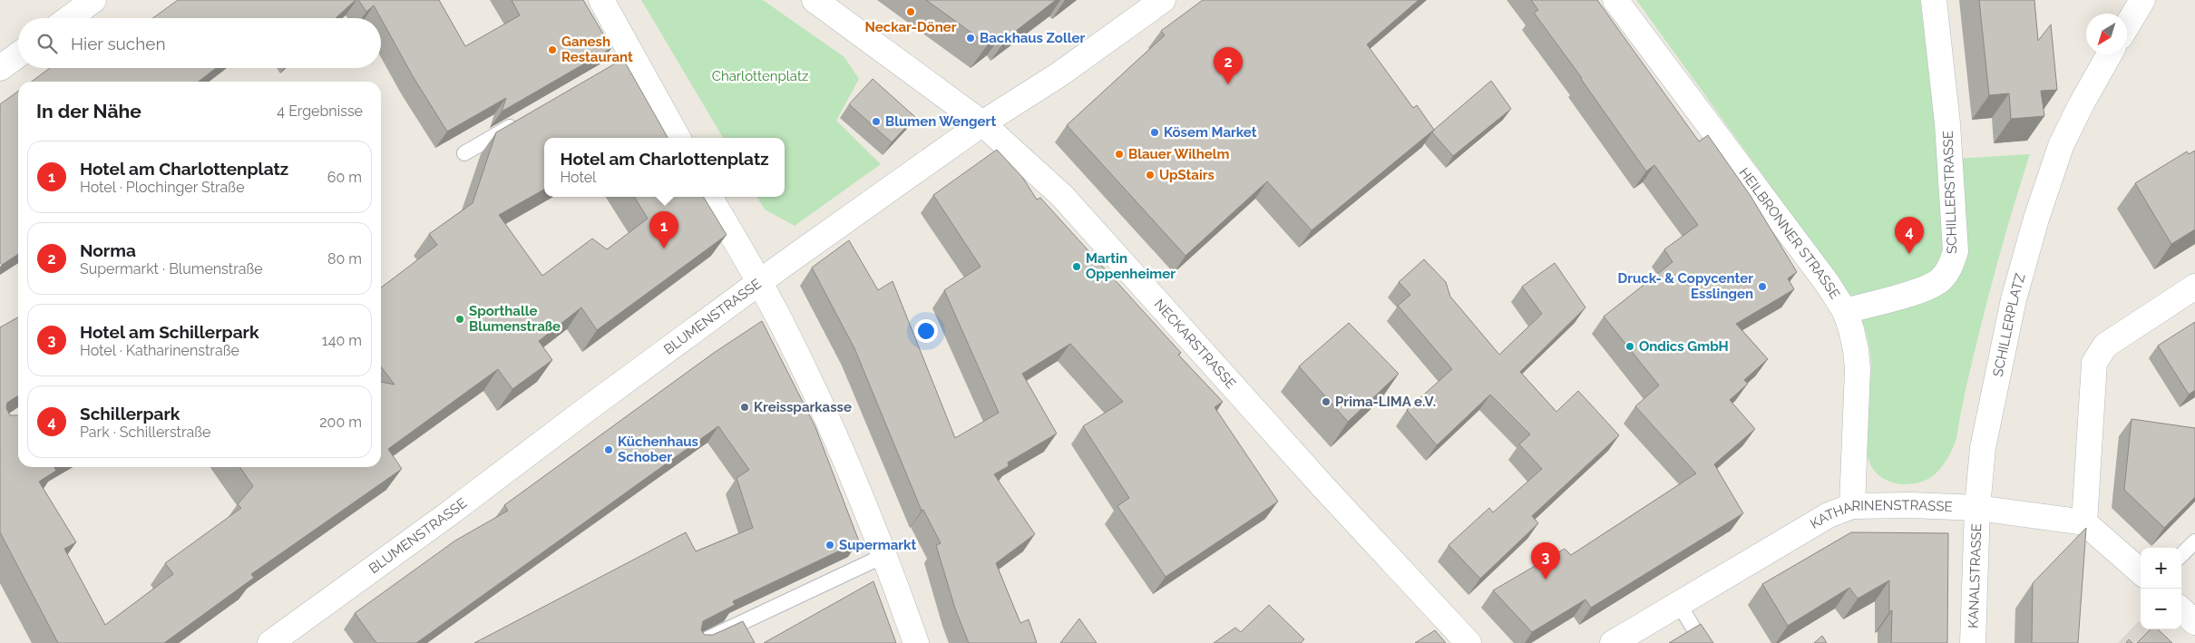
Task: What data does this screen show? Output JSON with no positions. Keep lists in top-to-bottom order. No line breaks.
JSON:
{"streets":{"street":["SCHILLERSTRASSE","HEILBRONNER STRASSE","BLUMENSTRASSE","SCHILLERPLATZ","NECKARSTRASSE","KATHARINENSTRASSE","KANALSTRASSE"]},"crossings":[["SCHILLERSTRASSE","HEILBRONNER STRASSE"],["HEILBRONNER STRASSE","KATHARINENSTRASSE"],["BLUMENSTRASSE","NECKARSTRASSE"],["SCHILLERPLATZ","KATHARINENSTRASSE"],["SCHILLERPLATZ","KANALSTRASSE"],["KATHARINENSTRASSE","KANALSTRASSE"]],"parks":["Charlottenplatz"],"places":["Neckar-Döner","Backhaus Zoller","Ganesh Restaurant","Blumen Wengert","Kösem Market","Blauer Wilhelm","UpStairs","Martin Oppenheimer","Druck- & Copycenter Esslingen","Sporthalle Blumenstraße","Ondics GmbH","Prima-LIMA e.V.","Kreissparkasse","Küchenhaus Schober","Supermarkt"],"north":"bottom left","page":{"search":"Hier suchen","pins":["2","1","4","3"],"heading":["In der Nähe","4 Ergebnisse"],"popup":["Hotel am Charlottenplatz","Hotel"],"list":[{"mark":"1","name":"Hotel am Charlottenplatz","note":"Hotel · Plochinger Straße","value":"60 m"},{"mark":"2","name":"Norma","note":"Supermarkt · Blumenstraße","value":"80 m"},{"mark":"3","name":"Hotel am Schillerpark","note":"Hotel · Katharinenstraße","value":"140 m"},{"mark":"4","name":"Schillerpark","note":"Park · Schillerstraße","value":"200 m"}],"map_buttons":["+","−"]}}
